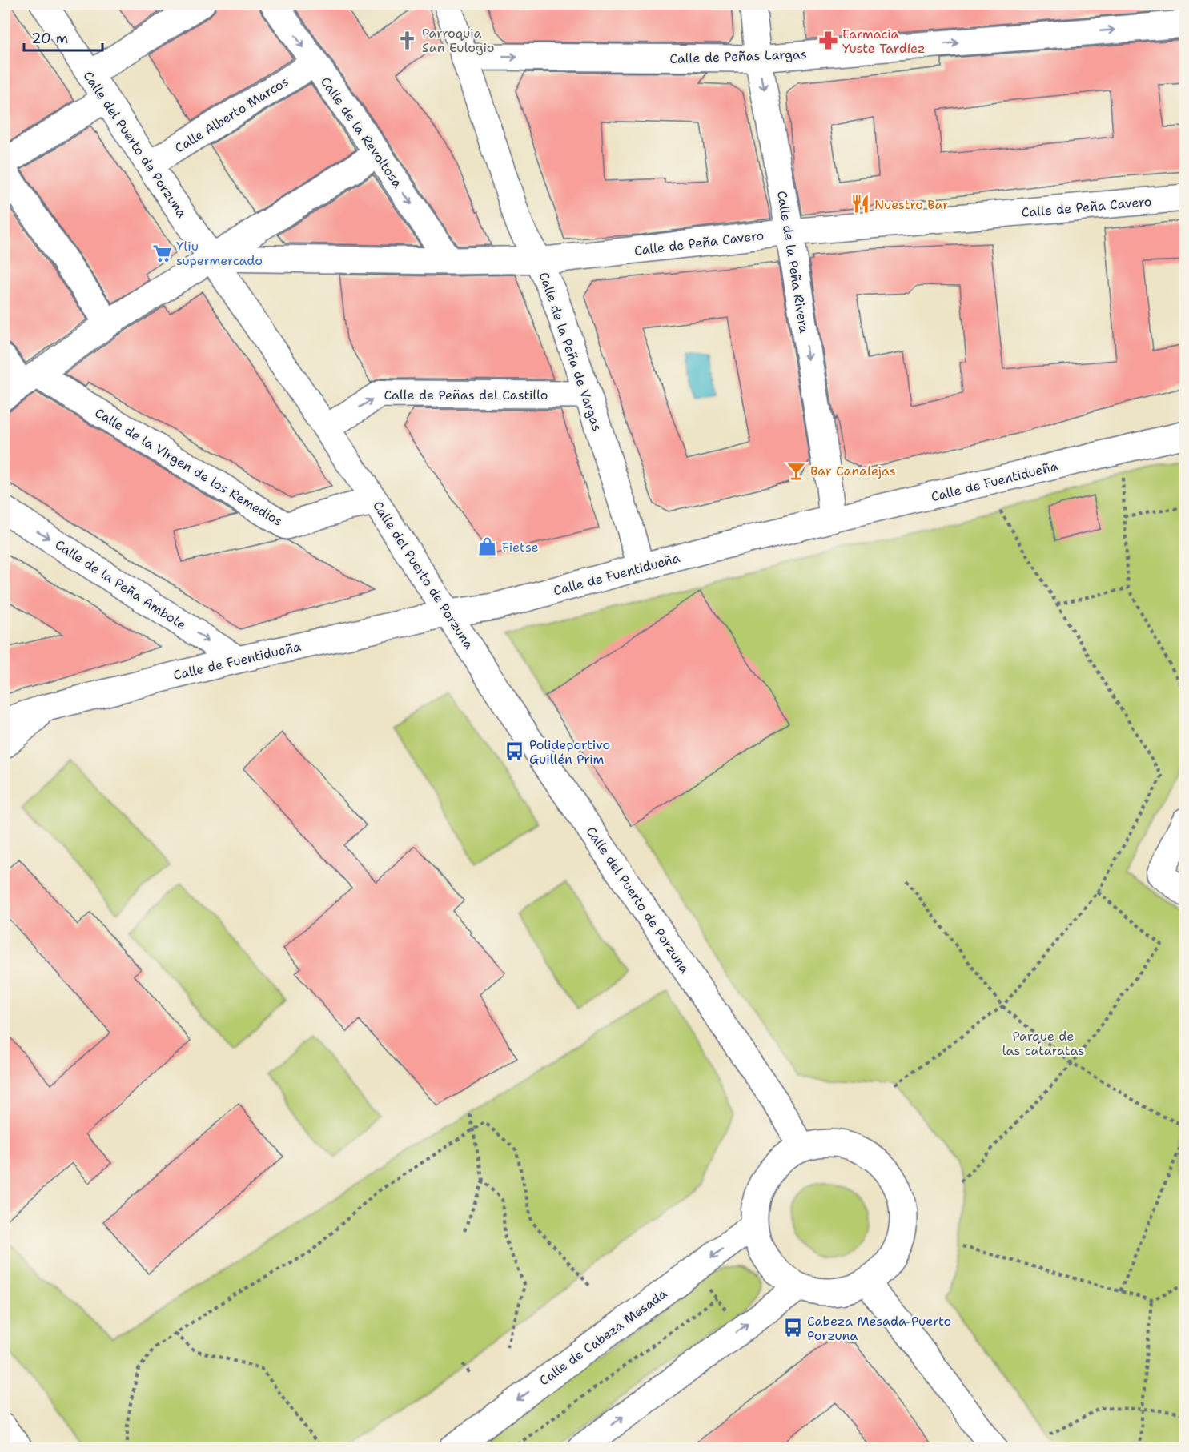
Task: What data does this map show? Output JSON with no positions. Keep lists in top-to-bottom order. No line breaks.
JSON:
{"streets":{"street":["Calle de Peñas Largas","Calle Alberto Marcos","Calle de la Revoltosa","Calle del Puerto de Porzuna","Calle de Peña Cavero","Calle de la Peña Rivera","Calle de la Peña de Vargas","Calle de Peñas del Castillo","Calle de la Virgen de los Remedios","Calle de Fuentidueña","Calle de la Peña Ambote","Calle de Cabeza Mesada"]},"crossings":[["Calle de Peñas Largas","Calle de la Peña Rivera"],["Calle de Peñas Largas","Calle de la Peña de Vargas"],["Calle Alberto Marcos","Calle de la Revoltosa"],["Calle Alberto Marcos","Calle del Puerto de Porzuna"],["Calle de la Revoltosa","Calle de Peña Cavero"],["Calle del Puerto de Porzuna","Calle de Peña Cavero"],["Calle del Puerto de Porzuna","Calle de Peñas del Castillo"],["Calle del Puerto de Porzuna","Calle de la Virgen de los Remedios"],["Calle del Puerto de Porzuna","Calle de Fuentidueña"],["Calle del Puerto de Porzuna","Calle de Cabeza Mesada"],["Calle de Peña Cavero","Calle de la Peña Rivera"],["Calle de Peña Cavero","Calle de la Peña de Vargas"],["Calle de la Peña Rivera","Calle de Fuentidueña"],["Calle de la Peña de Vargas","Calle de Peñas del Castillo"],["Calle de la Peña de Vargas","Calle de Fuentidueña"],["Calle de Fuentidueña","Calle de la Peña Ambote"]],"one_way":["Calle de Peñas Largas","Calle de la Revoltosa","Calle de la Peña Rivera","Calle de la Peña Ambote"],"parks":["Parque de las cataratas"],"places":{"church":["Parroquia San Eulogio"],"pharmacy":["Farmacia Yuste Tardíez"],"restaurant":["Nuestro Bar"],"supermarket":["Yliu supermercado"],"bar":["Bar Canalejas"],"shop":["Fietse"],"bus stop":["Polideportivo Guillén Prim","Cabeza Mesada-Puerto Porzuna"]},"scale_bar":"20 m"}
